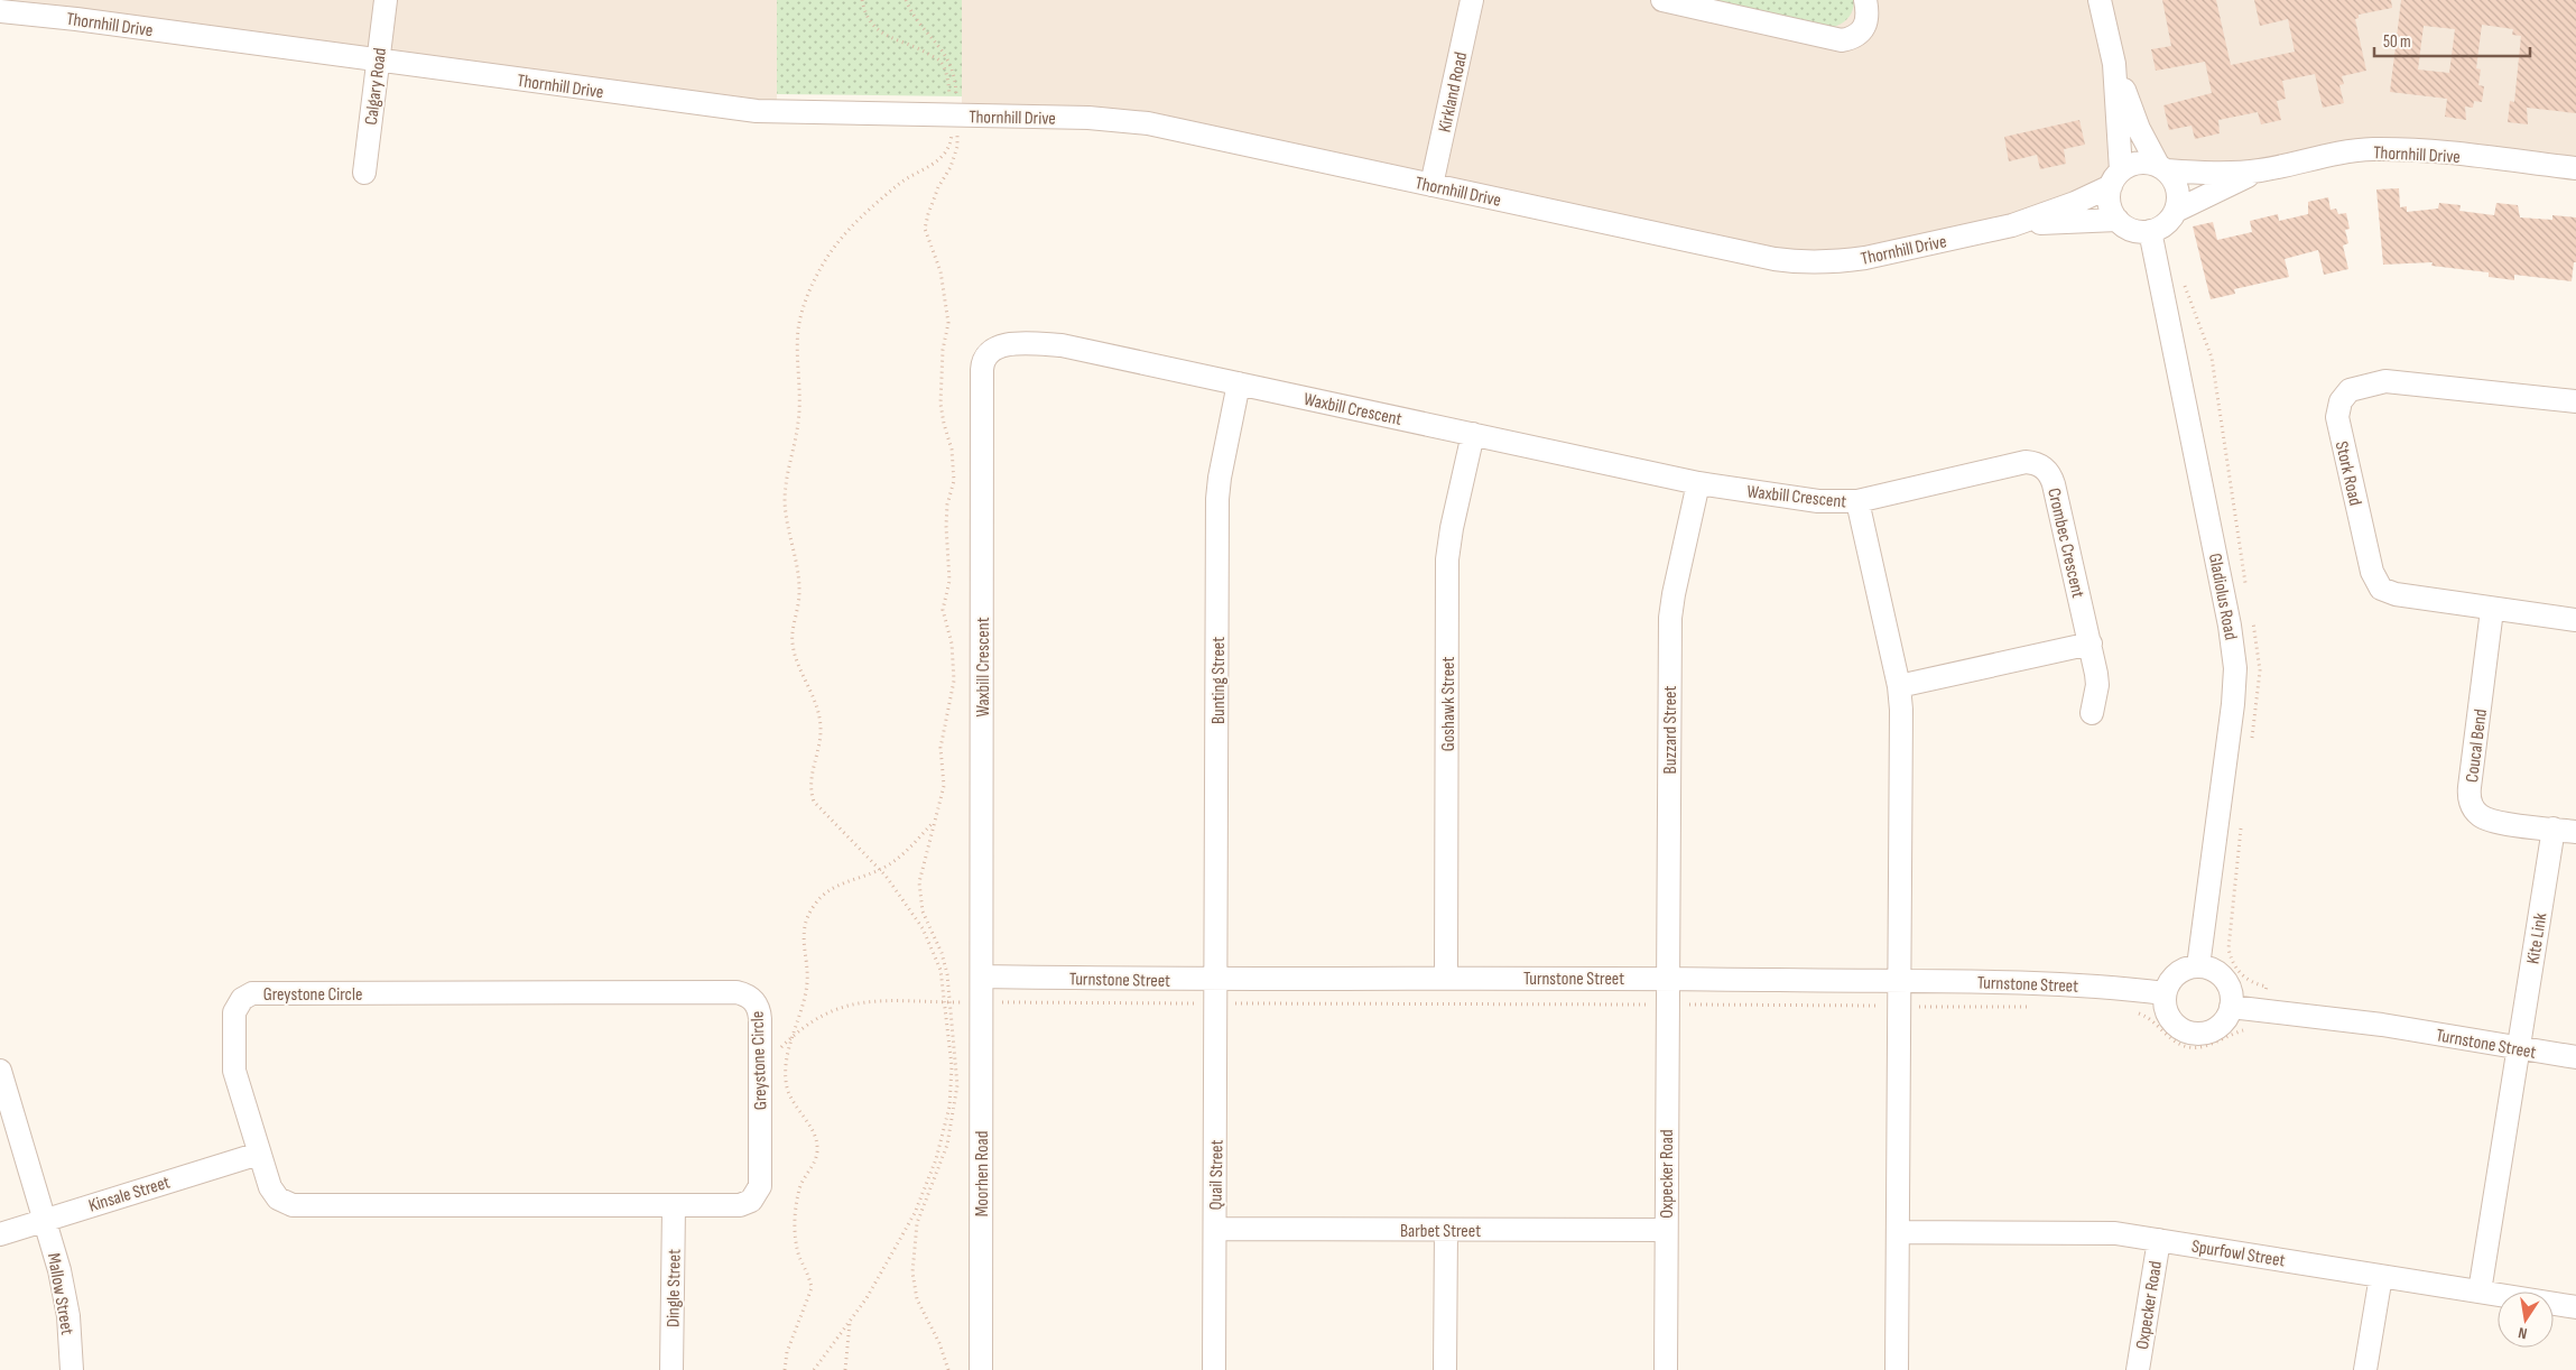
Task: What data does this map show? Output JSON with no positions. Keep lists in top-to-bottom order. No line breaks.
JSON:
{"streets":{"street":["Thornhill Drive","Calgary Road","Kirkland Road","Waxbill Crescent","Stork Road","Crombec Crescent","Gladiolus Road","Bunting Street","Goshawk Street","Buzzard Street","Coucal Bend","Kite Link","Turnstone Street","Greystone Circle","Moorhen Road","Oxpecker Road","Quail Street","Kinsale Street","Barbet Street","Spurfowl Street","Dingle Street","Mallow Street"]},"crossings":[["Thornhill Drive","Calgary Road"],["Thornhill Drive","Kirkland Road"],["Thornhill Drive","Gladiolus Road"],["Waxbill Crescent","Crombec Crescent"],["Waxbill Crescent","Bunting Street"],["Waxbill Crescent","Goshawk Street"],["Waxbill Crescent","Buzzard Street"],["Waxbill Crescent","Turnstone Street"],["Waxbill Crescent","Moorhen Road"],["Waxbill Crescent","Spurfowl Street"],["Stork Road","Coucal Bend"],["Gladiolus Road","Turnstone Street"],["Bunting Street","Turnstone Street"],["Bunting Street","Quail Street"],["Goshawk Street","Turnstone Street"],["Buzzard Street","Turnstone Street"],["Buzzard Street","Oxpecker Road"],["Coucal Bend","Kite Link"],["Kite Link","Turnstone Street"],["Kite Link","Spurfowl Street"],["Turnstone Street","Moorhen Road"],["Turnstone Street","Oxpecker Road"],["Turnstone Street","Quail Street"],["Greystone Circle","Kinsale Street"],["Greystone Circle","Dingle Street"],["Oxpecker Road","Barbet Street"],["Oxpecker Road","Spurfowl Street"],["Quail Street","Barbet Street"],["Kinsale Street","Mallow Street"]],"scale_bar":"50 m","north":"bottom"}
